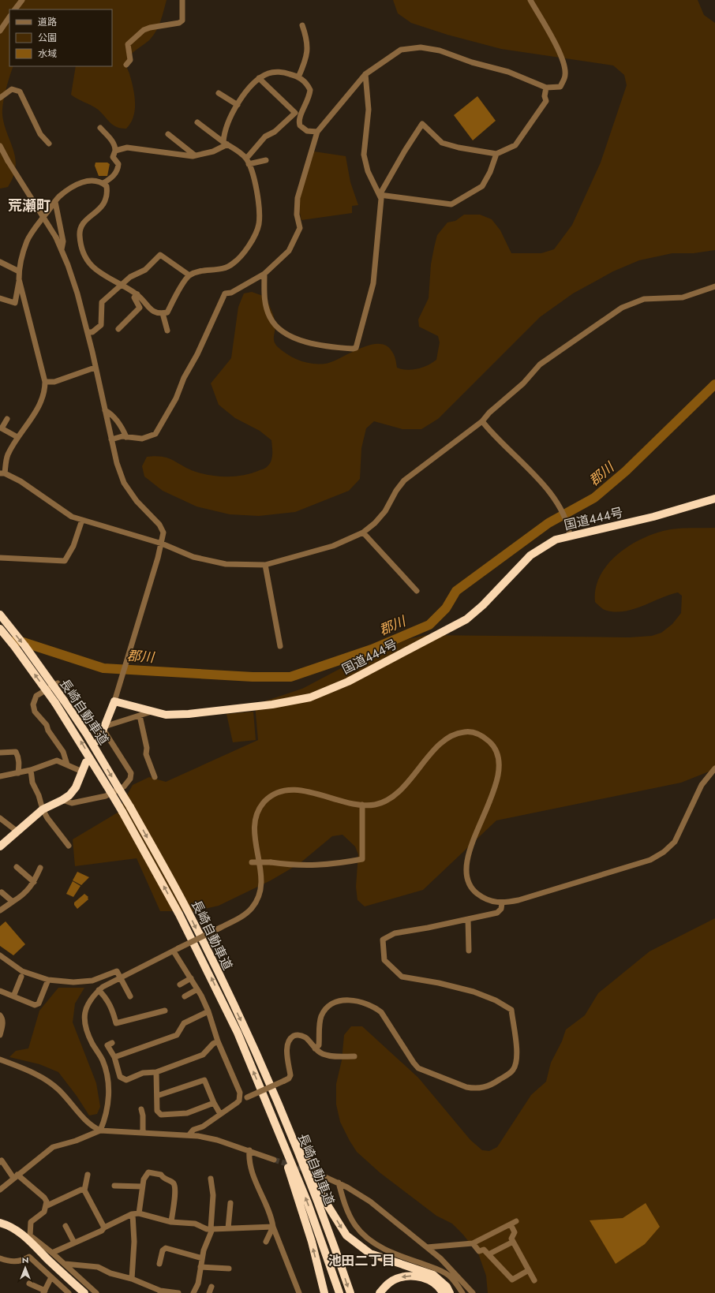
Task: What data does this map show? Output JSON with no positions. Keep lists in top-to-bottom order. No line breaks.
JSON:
{"streets":{"highway":["国道444号","長崎自動車道"]},"districts":["荒瀬町","池田二丁目"],"water":["郡川"],"legend":["道路","公園","水域"],"north":"top"}
